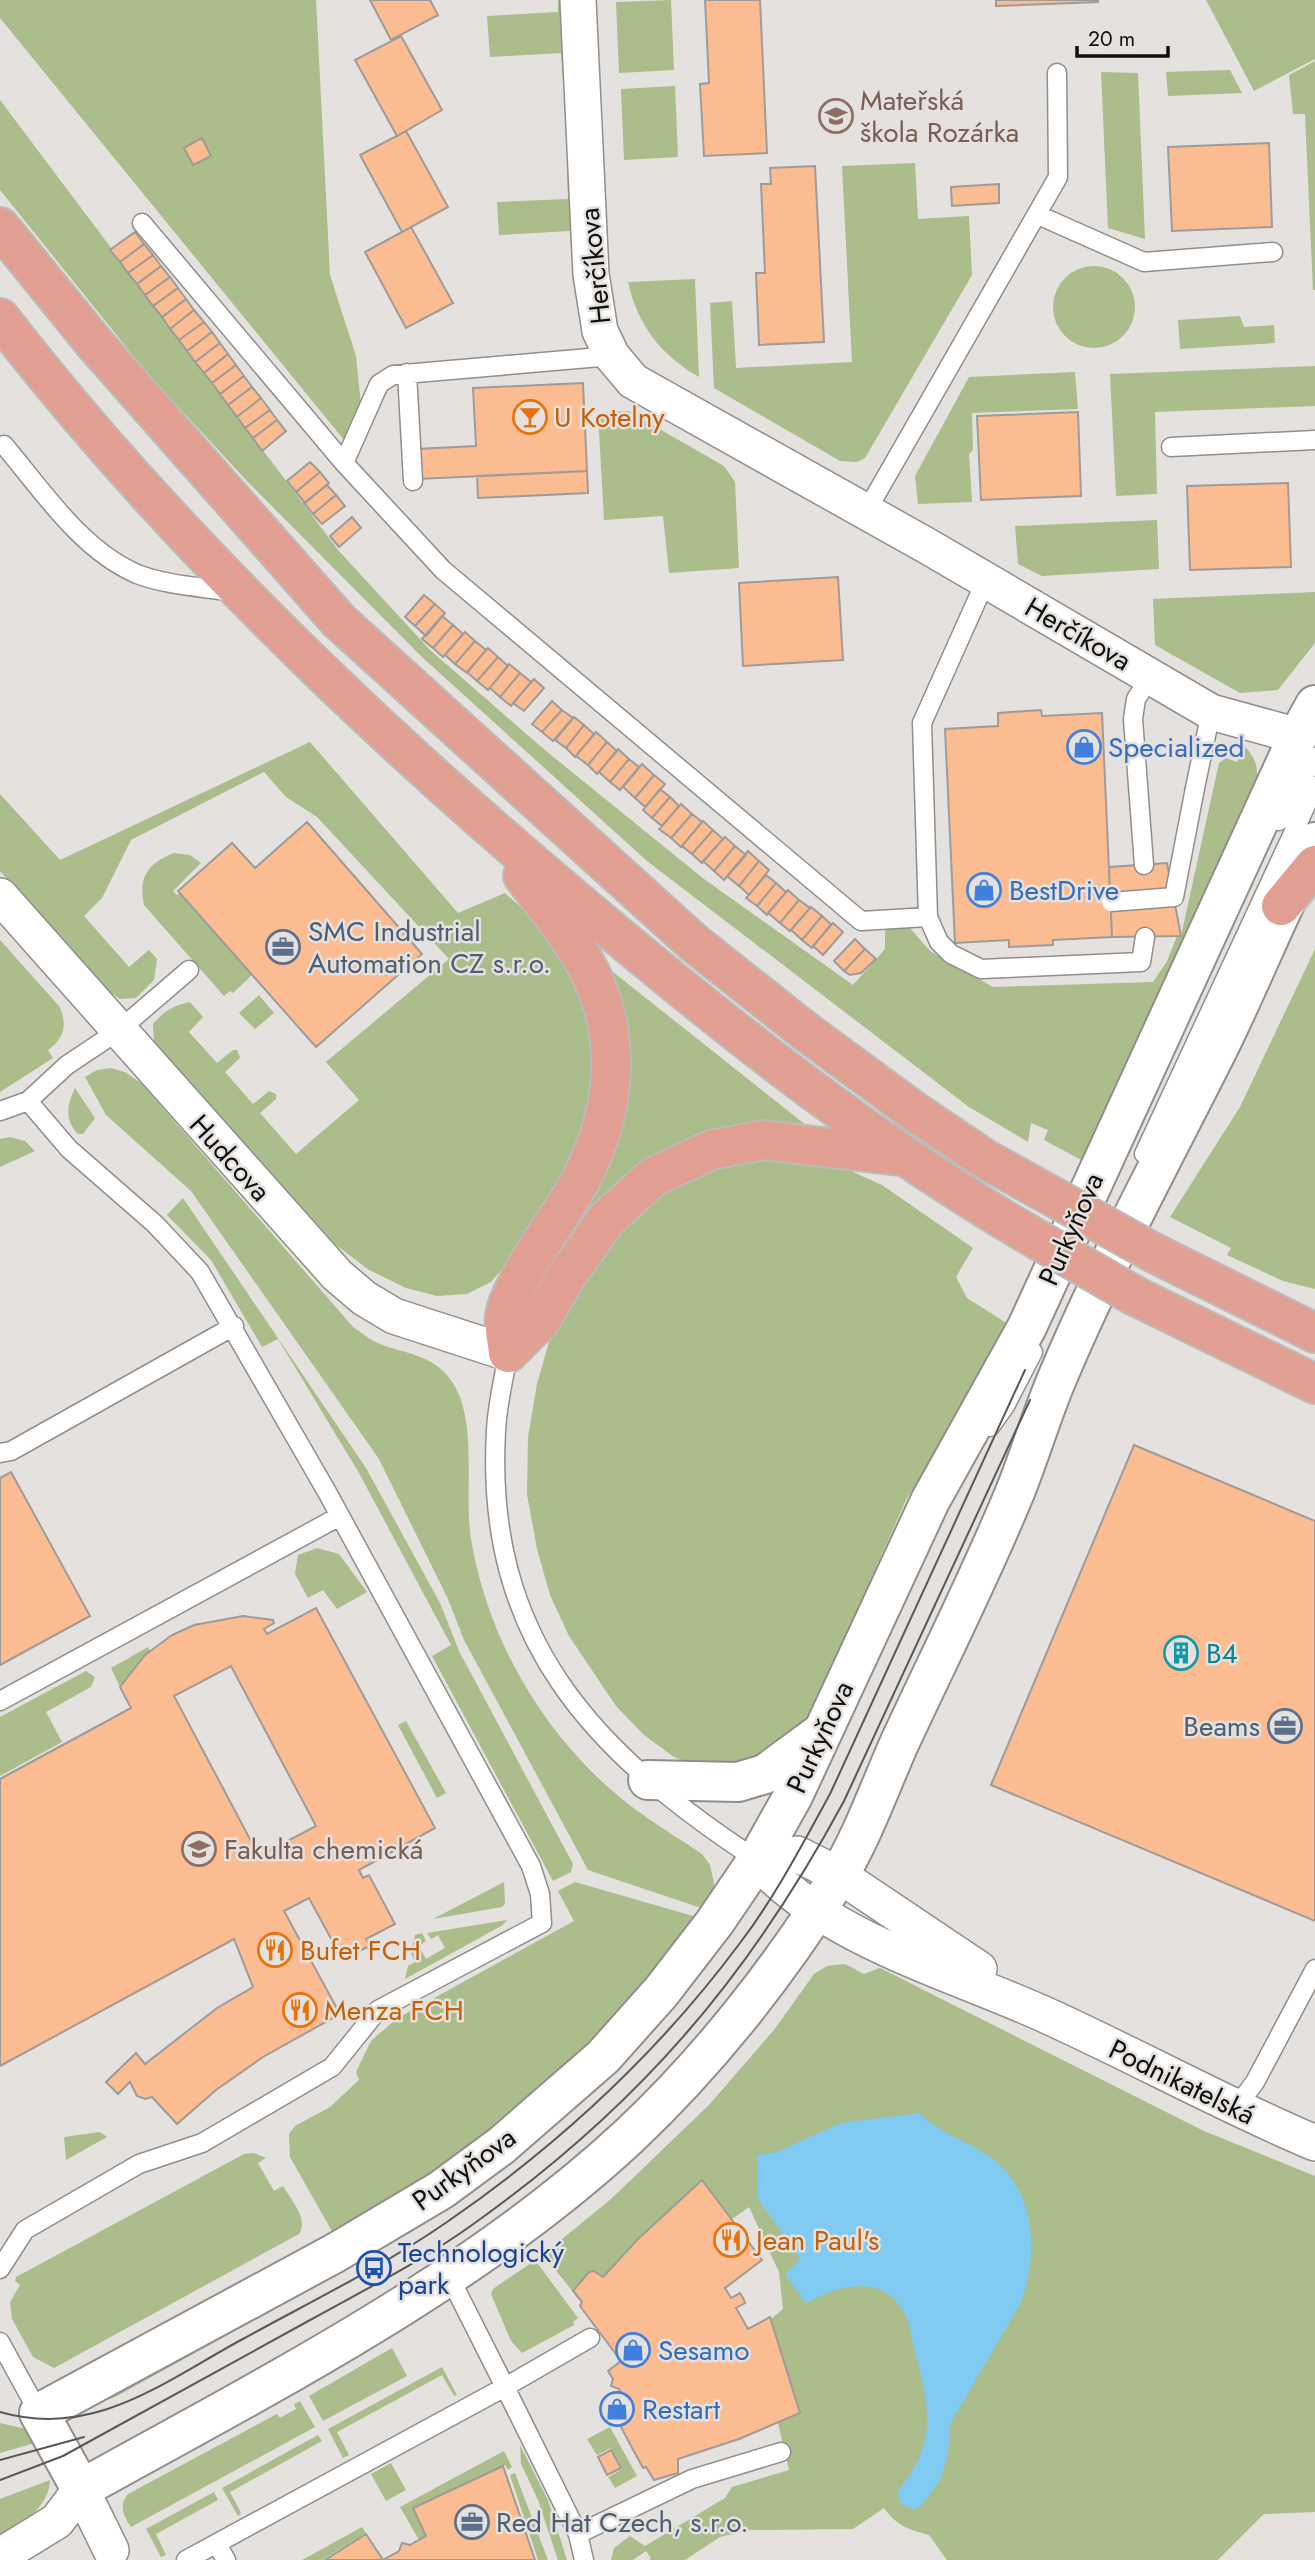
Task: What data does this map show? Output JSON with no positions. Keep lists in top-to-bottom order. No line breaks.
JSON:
{"streets":{"street":["Herčíkova","Hudcova","Purkyňova","Podnikatelská"]},"crossings":[["Herčíkova","Purkyňova"],["Purkyňova","Podnikatelská"]],"places":{"school or university":["Mateřská škola Rozárka","Fakulta chemická"],"bar":["U Kotelny"],"shop":["Specialized","BestDrive","Sesamo","Restart"],"office":["SMC Industrial Automation CZ s.r.o.","Beams","Red Hat Czech, s.r.o."],"building":["B4"],"restaurant":["Bufet FCH","Menza FCH","Jean Paul's"],"bus stop":["Technologický park"]},"scale_bar":"20 m"}
